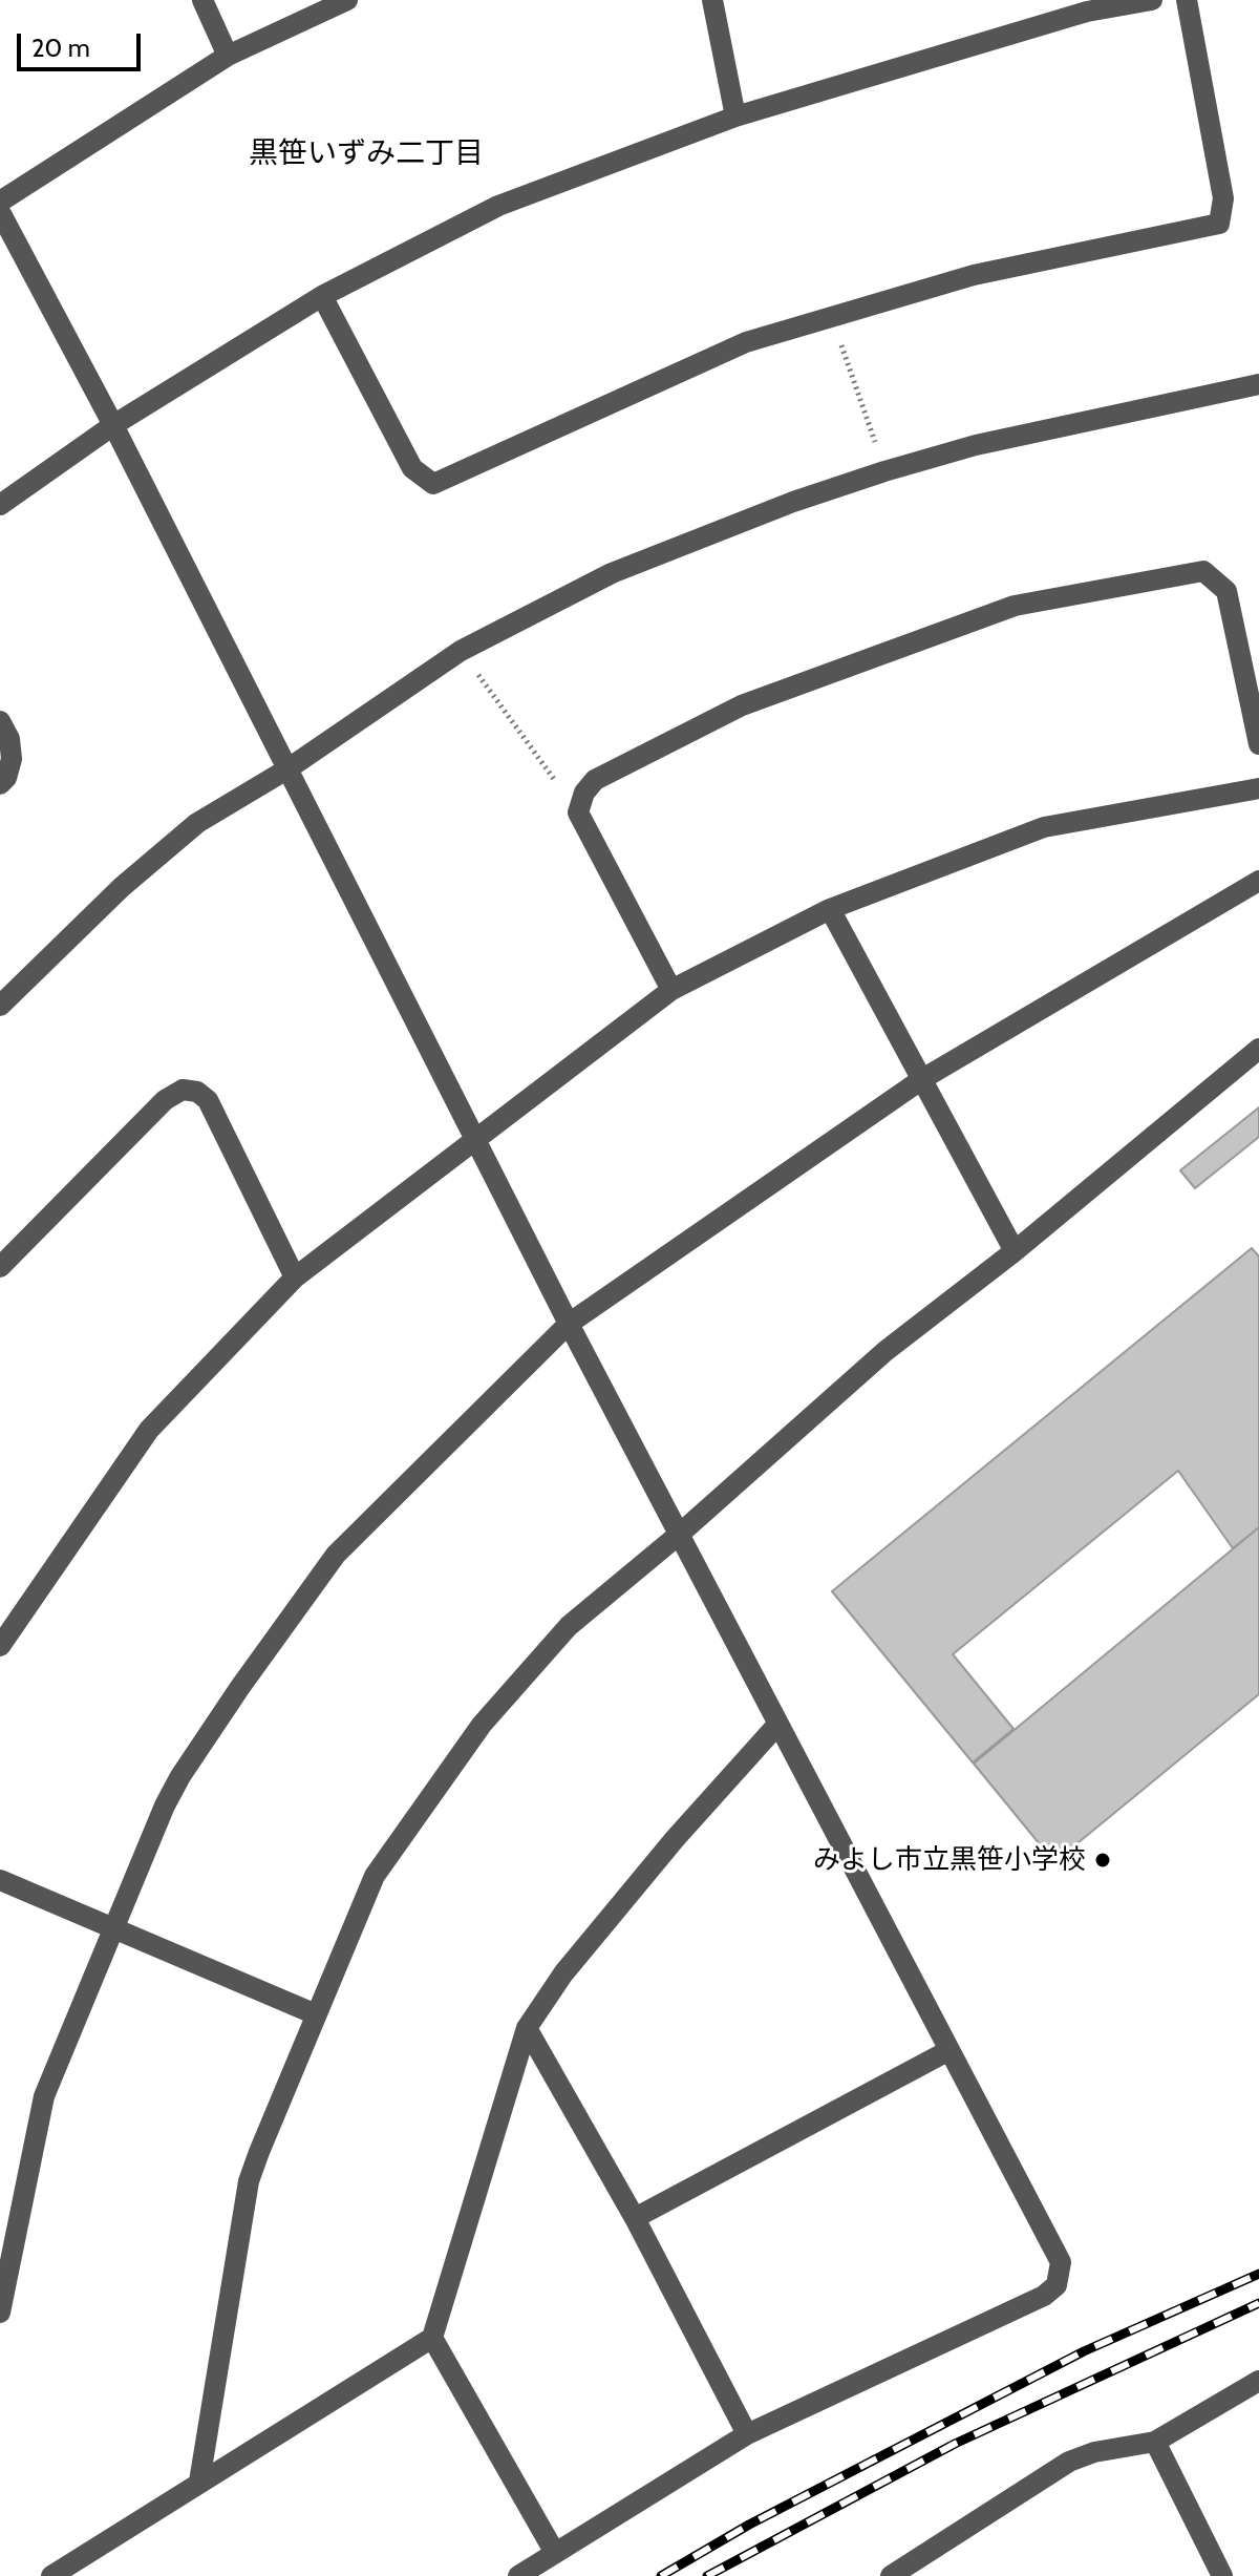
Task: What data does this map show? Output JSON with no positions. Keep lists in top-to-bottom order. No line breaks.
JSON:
{"districts":["黒笹いずみ二丁目"],"places":["みよし市立黒笹小学校"],"scale_bar":"20 m"}
